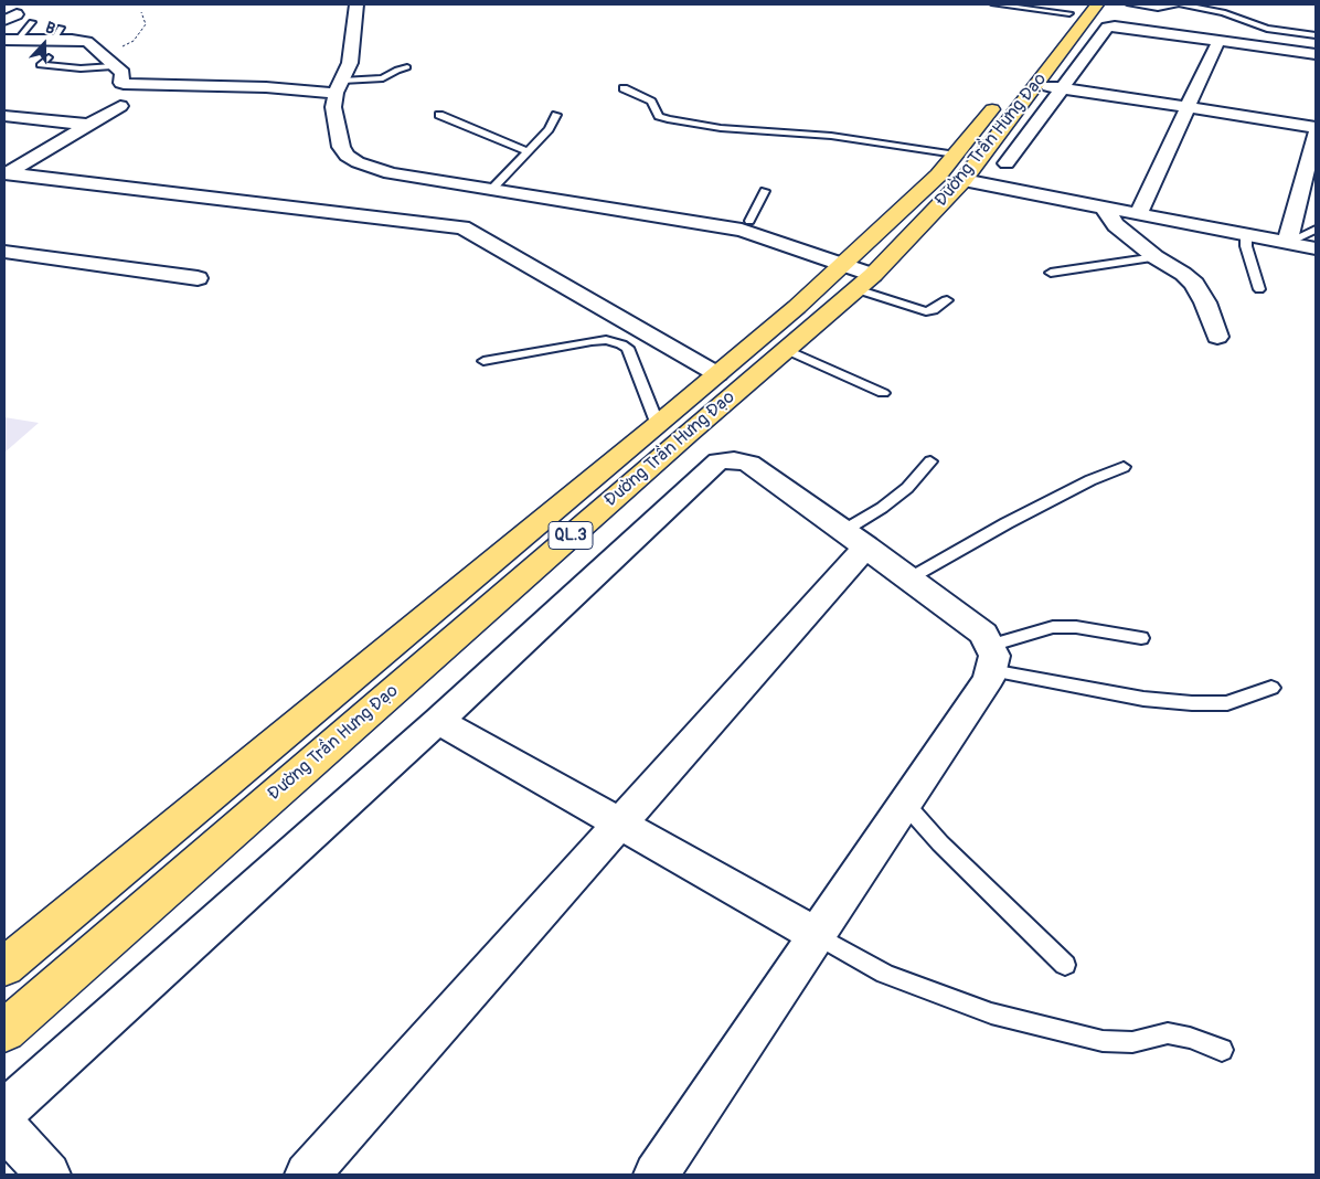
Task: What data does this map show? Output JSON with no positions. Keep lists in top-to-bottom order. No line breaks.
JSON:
{"streets":{"highway":["Đường Trần Hưng Đạo","QL.3"]},"north":"top"}
